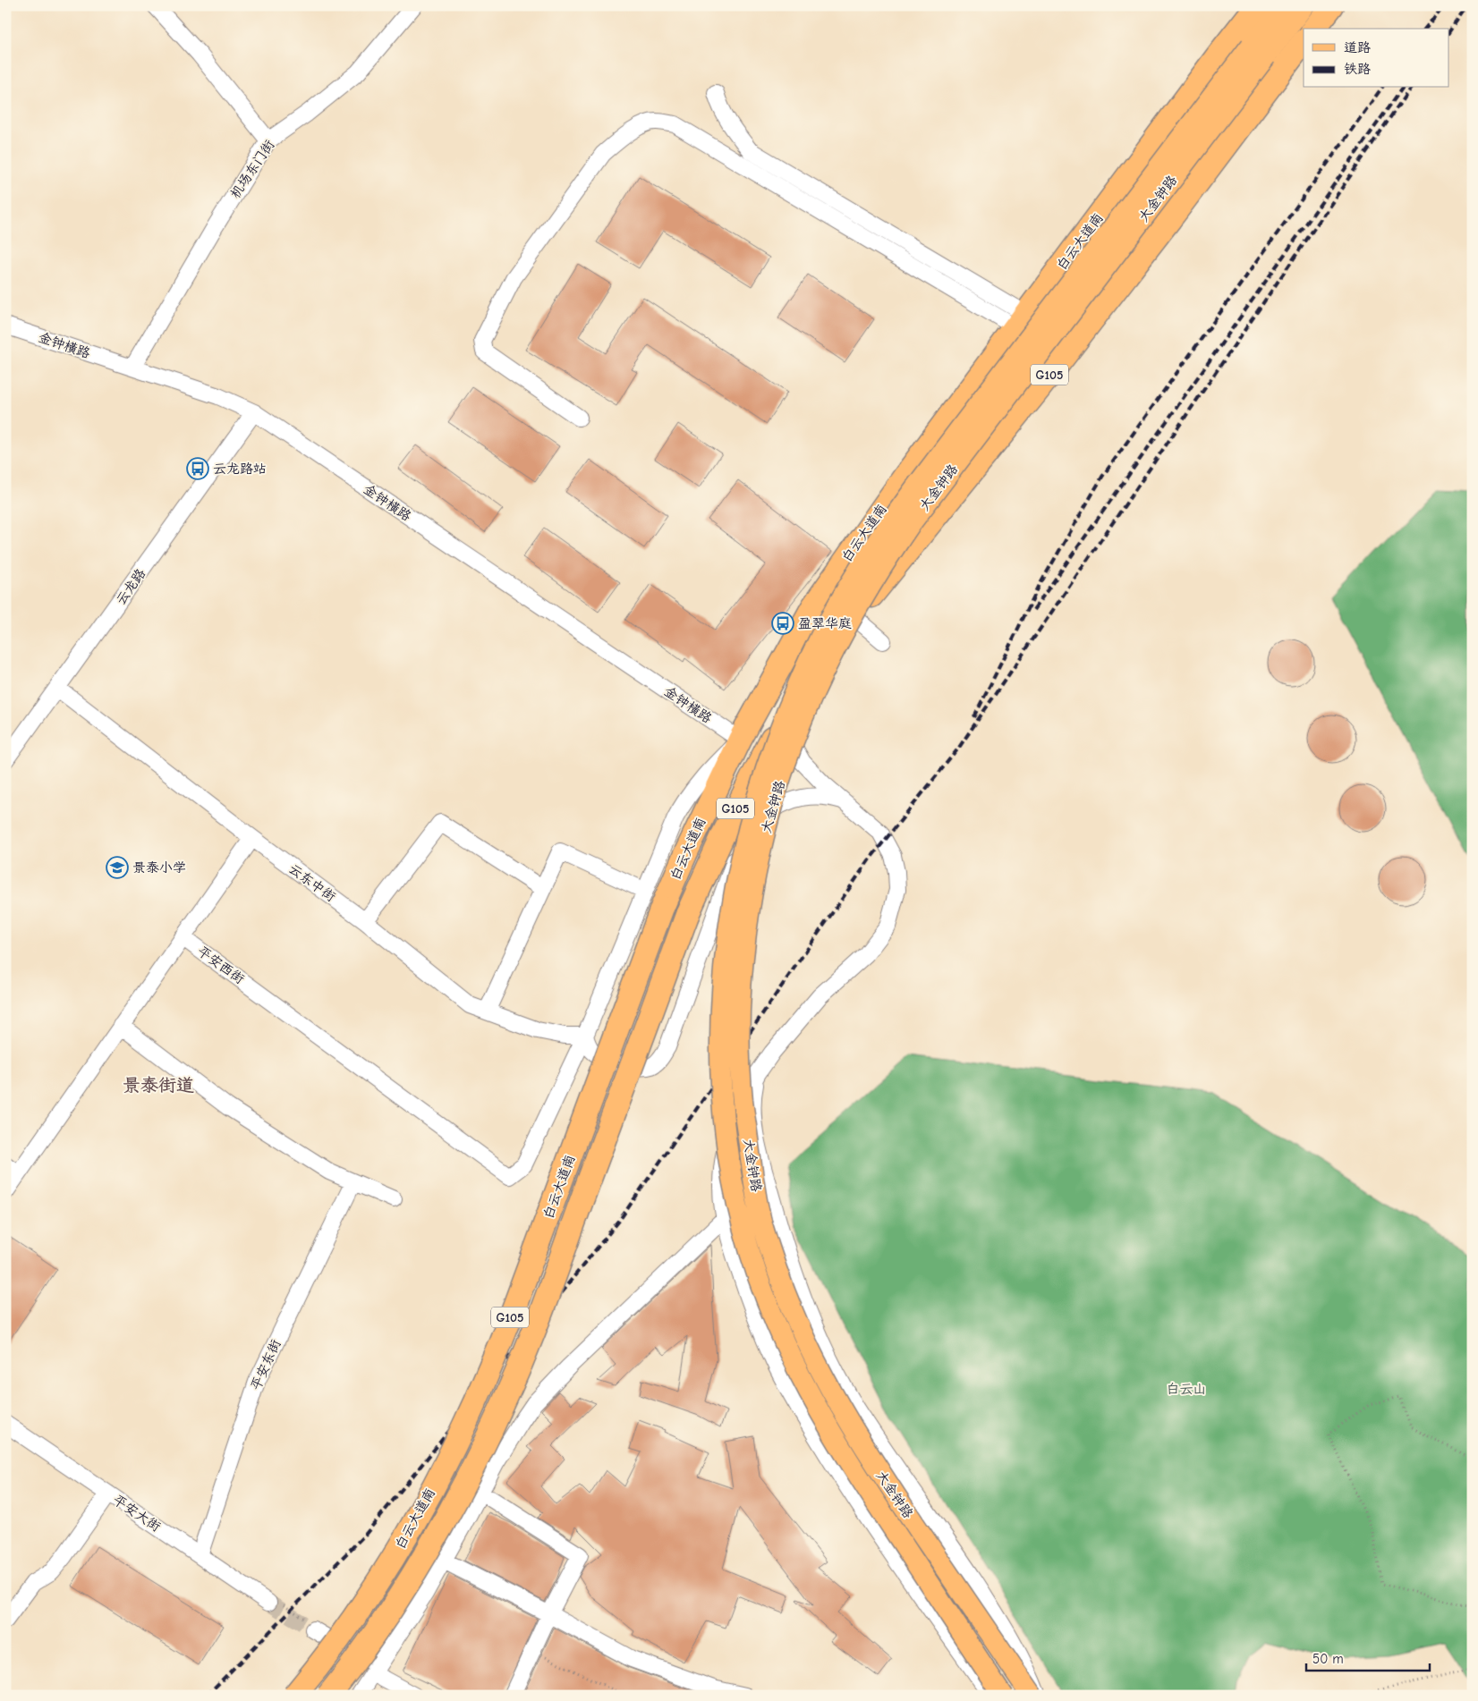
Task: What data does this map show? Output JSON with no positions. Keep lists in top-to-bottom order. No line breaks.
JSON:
{"streets":{"highway":["白云大道南","G105"],"main road":["大金钟路"],"street":["机场东门街","金钟横路","云龙路","云东中街","平安西街","平安东街","平安大街"]},"crossings":[["机场东门街","金钟横路"],["白云大道南","金钟横路"],["金钟横路","云龙路"],["云龙路","云东中街"],["云东中街","平安西街"],["平安东街","平安大街"]],"districts":["景泰街道"],"parks":["白云山"],"places":{"bus stop":["云龙路站","盈翠华庭"],"school or university":["景泰小学"]},"legend":["道路","铁路"],"scale_bar":"50 m"}
